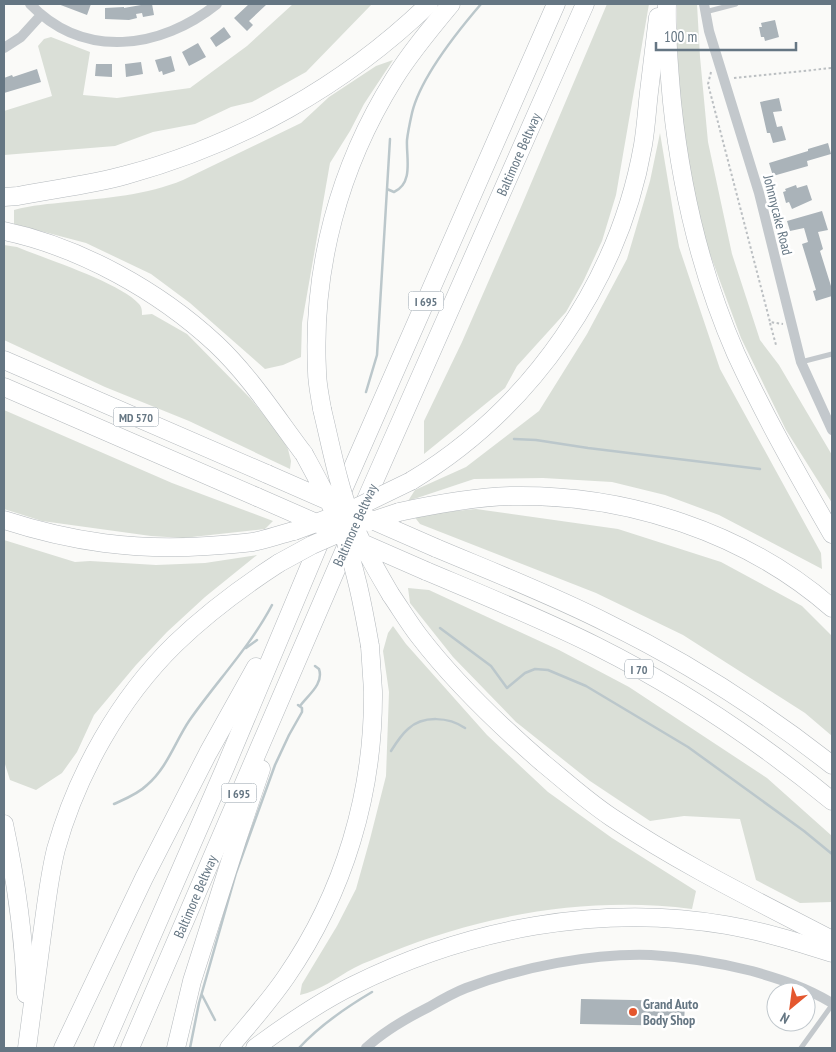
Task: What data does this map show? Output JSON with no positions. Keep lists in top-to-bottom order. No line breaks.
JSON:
{"streets":{"highway":["Baltimore Beltway","I 695","MD 570","I 70"],"street":["Johnnycake Road"]},"crossings":[["MD 570","I 70"]],"places":["Grand Auto Body Shop"],"scale_bar":"100 m","north":"bottom left"}
